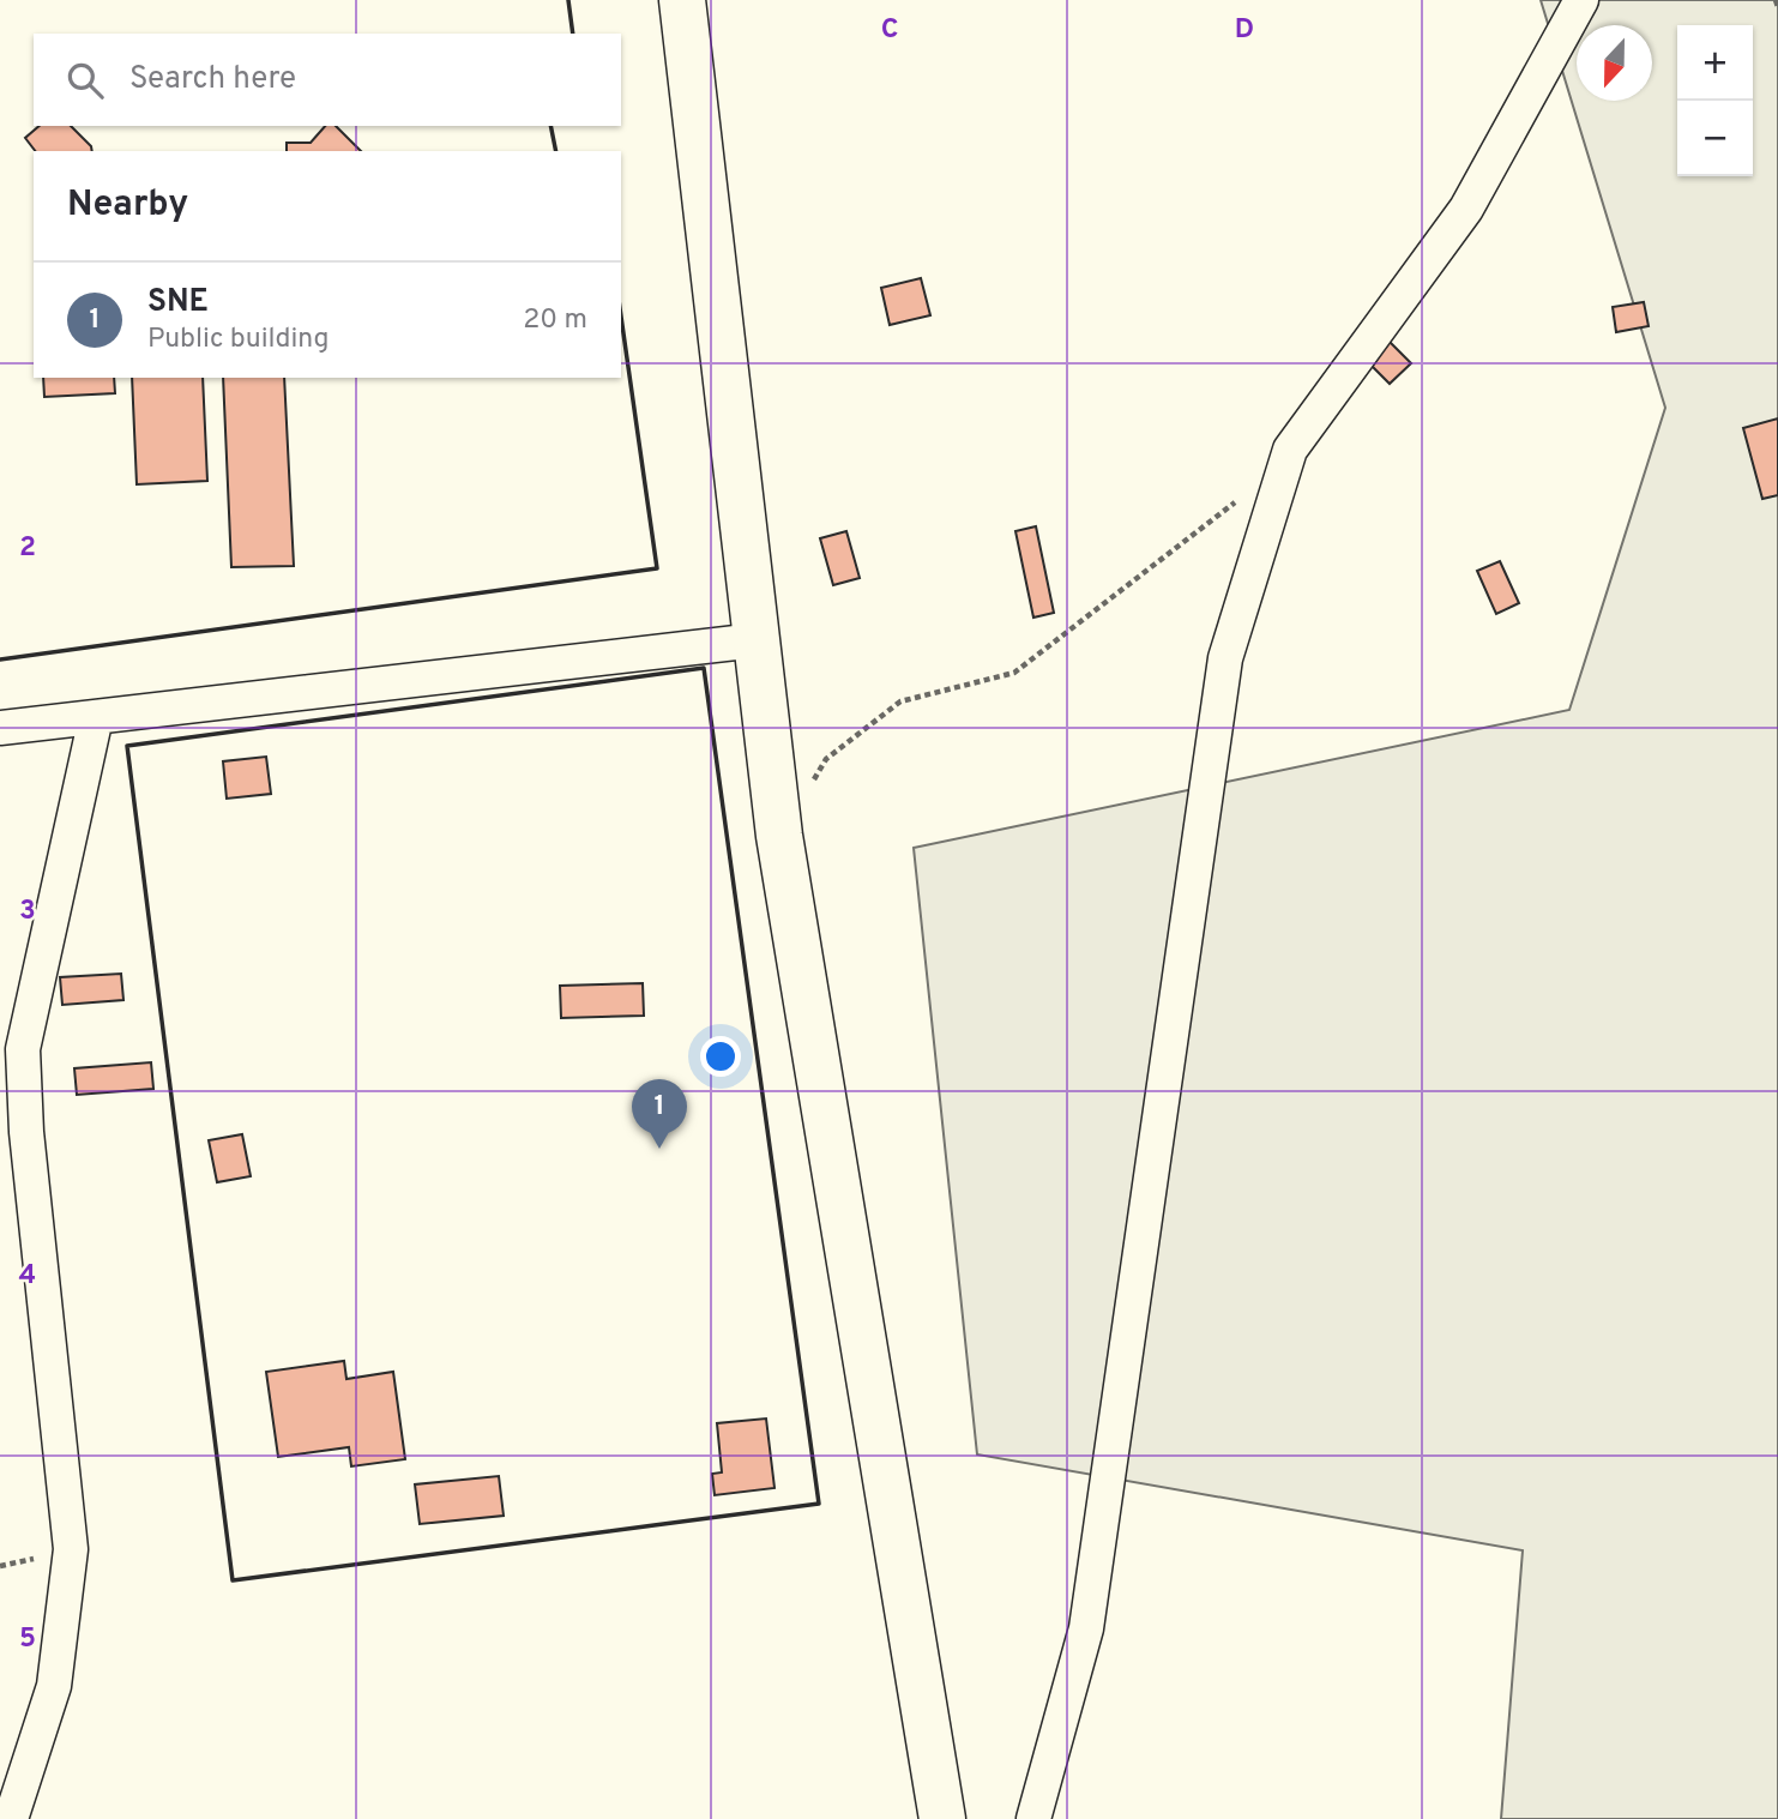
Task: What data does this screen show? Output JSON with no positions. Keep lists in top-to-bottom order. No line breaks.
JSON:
{"north":"bottom","page":{"map_buttons":["+","−"],"search":"Search here","heading":"Nearby","list":[{"mark":"1","name":"SNE","note":"Public building","value":"20 m"}],"pins":"1"},"grid":{"columns":["C","D"],"rows":["2","3","4","5"]}}
